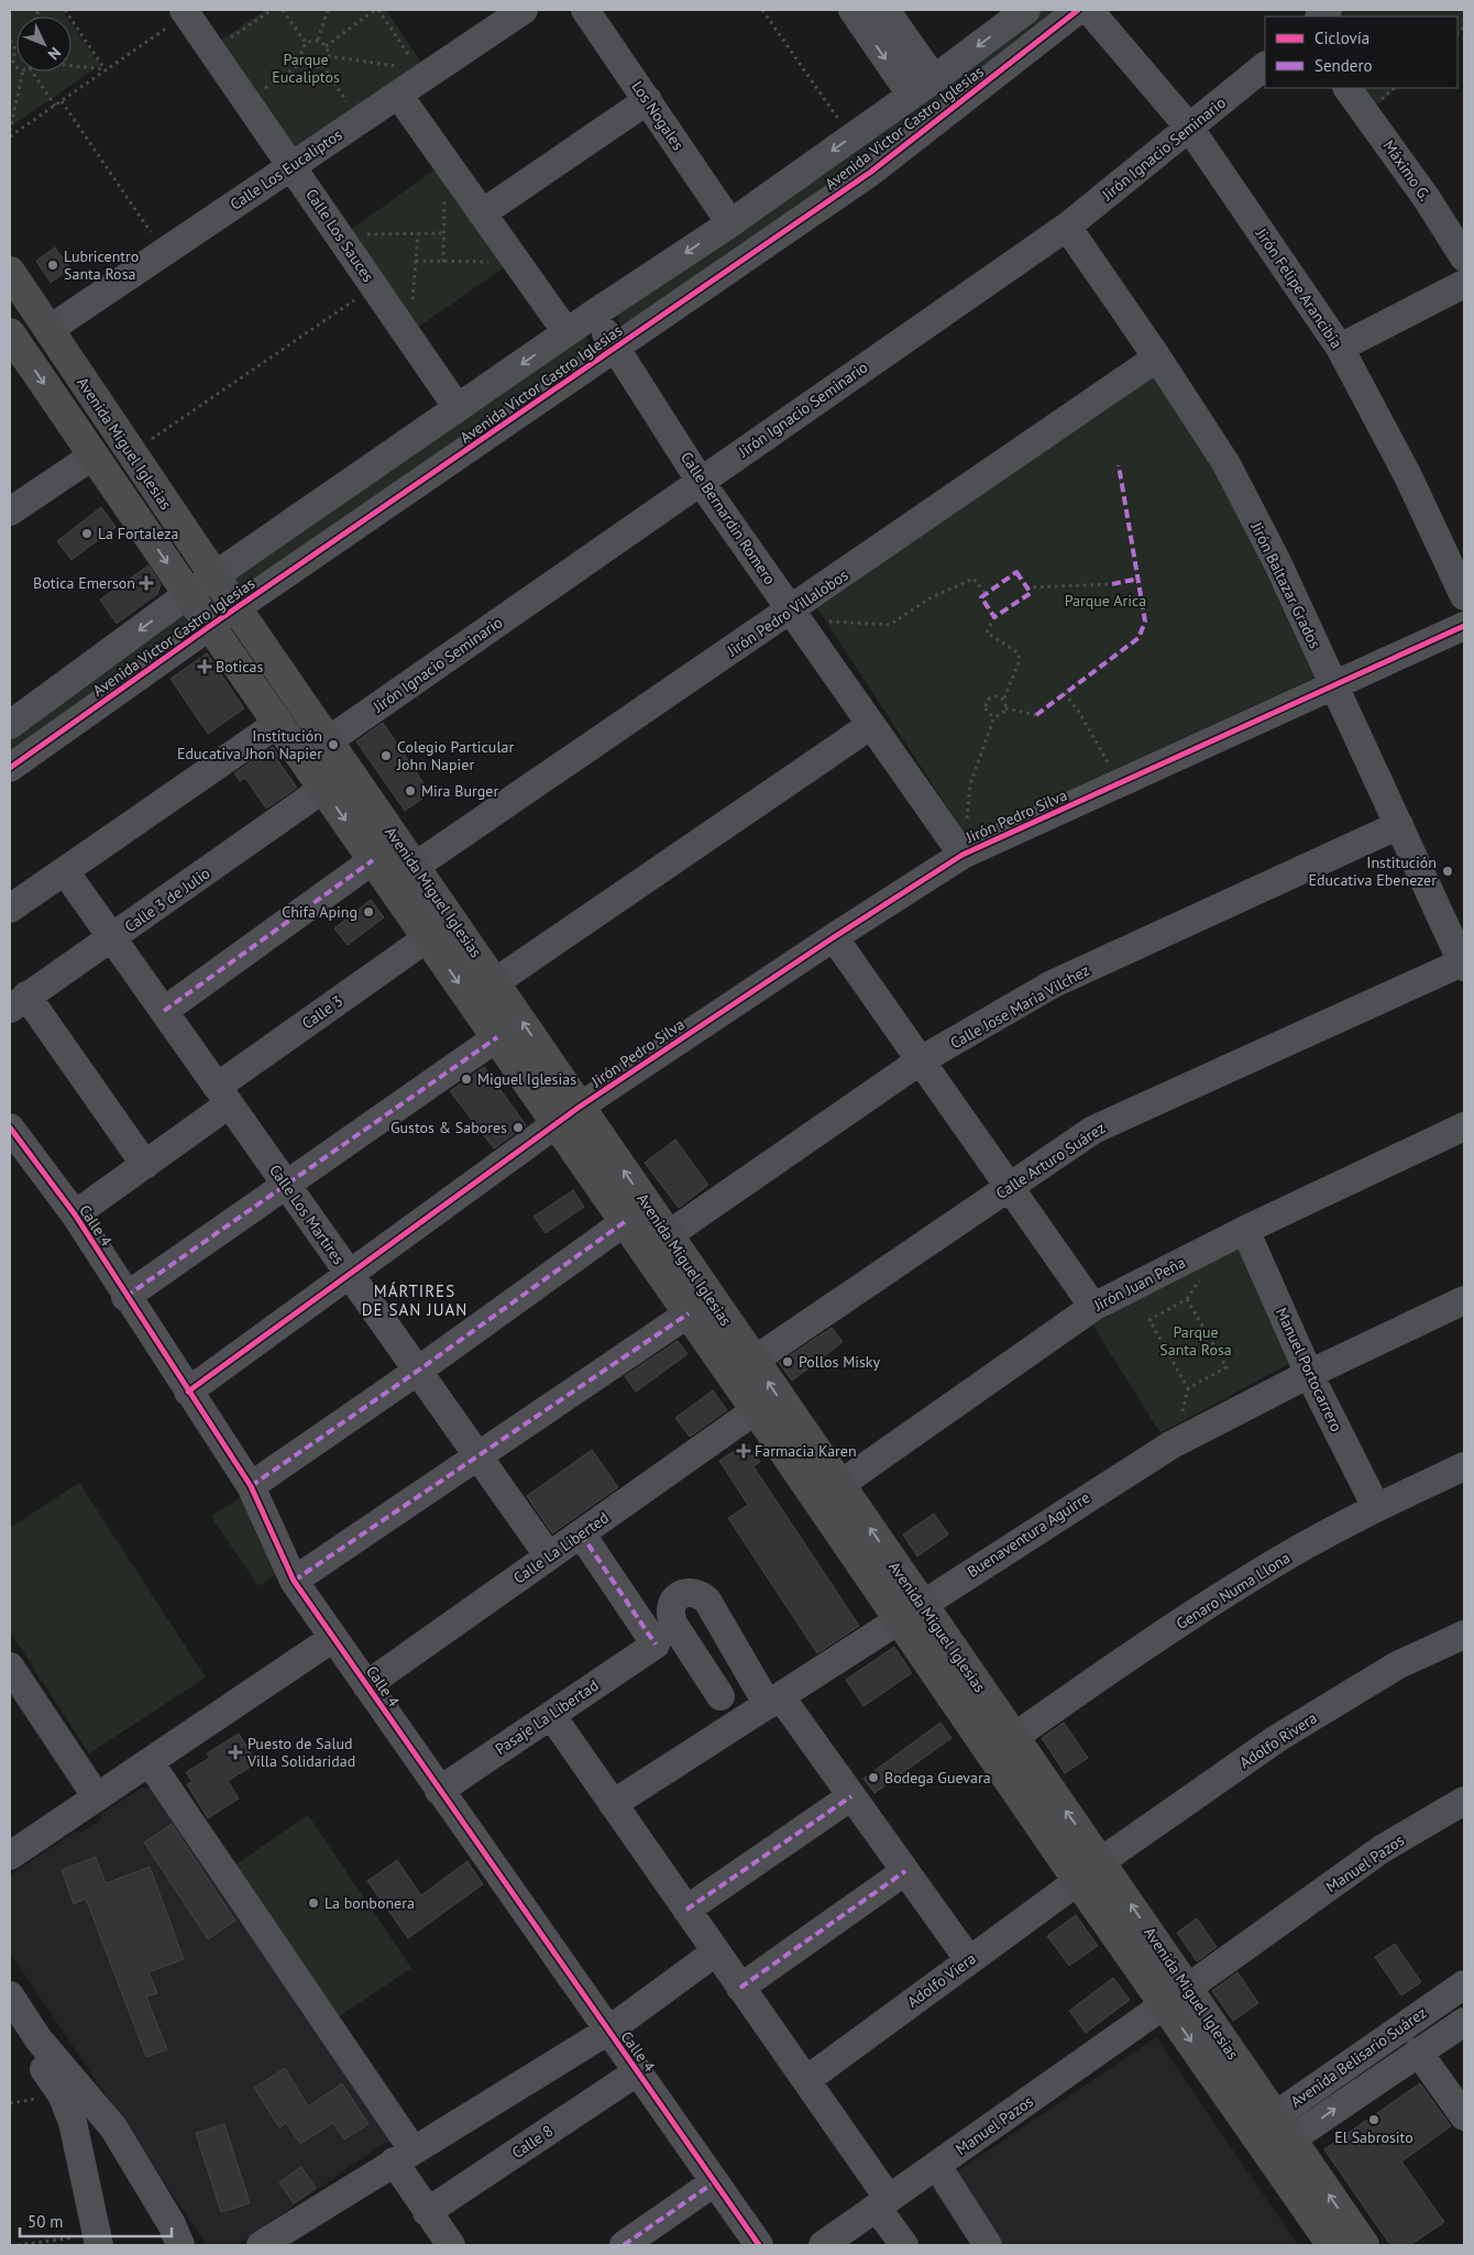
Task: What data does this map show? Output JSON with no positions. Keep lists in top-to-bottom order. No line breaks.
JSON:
{"streets":{"main road":["Avenida Miguel Iglesias"],"street":["Los Nogales","Avenida Victor Castro Iglesias","Jirón Ignacio Seminario","Calle Los Eucaliptos","Máximo G.","Calle Los Sauces","Jirón Felipe Arancibia","Calle Bernardin Romero","Jirón Baltazar Grados","Jirón Pedro Villalobos","Jirón Pedro Silva","Calle 3 de Julio","Calle Jose Maria Vilchez","Calle 3","Calle Arturo Suárez","Calle Los Martires","Calle 4","Jirón Juan Peña","Manuel Portocarrero","Buenaventura Aguirre","Calle La Liberted","Genaro Numa Llona","Pasaje La Libertad","Adolfo Rivera","Manuel Pazos","Adolfo Viera","Avenida Belisario Suárez","Calle 8"]},"crossings":[["Los Nogales","Avenida Victor Castro Iglesias"],["Avenida Victor Castro Iglesias","Calle Los Sauces"],["Avenida Victor Castro Iglesias","Avenida Miguel Iglesias"],["Avenida Victor Castro Iglesias","Calle Bernardin Romero"],["Jirón Ignacio Seminario","Jirón Felipe Arancibia"],["Jirón Ignacio Seminario","Avenida Miguel Iglesias"],["Jirón Ignacio Seminario","Calle Bernardin Romero"],["Jirón Ignacio Seminario","Jirón Baltazar Grados"],["Calle Los Eucaliptos","Calle Los Sauces"],["Calle Los Eucaliptos","Avenida Miguel Iglesias"],["Avenida Miguel Iglesias","Jirón Pedro Villalobos"],["Avenida Miguel Iglesias","Jirón Pedro Silva"],["Avenida Miguel Iglesias","Calle 3 de Julio"],["Avenida Miguel Iglesias","Calle Jose Maria Vilchez"],["Avenida Miguel Iglesias","Calle 3"],["Avenida Miguel Iglesias","Calle Arturo Suárez"],["Avenida Miguel Iglesias","Jirón Juan Peña"],["Avenida Miguel Iglesias","Buenaventura Aguirre"],["Avenida Miguel Iglesias","Calle La Liberted"],["Avenida Miguel Iglesias","Genaro Numa Llona"],["Avenida Miguel Iglesias","Adolfo Rivera"],["Avenida Miguel Iglesias","Manuel Pazos"],["Avenida Miguel Iglesias","Adolfo Viera"],["Avenida Miguel Iglesias","Avenida Belisario Suárez"],["Calle Bernardin Romero","Jirón Pedro Villalobos"],["Calle Bernardin Romero","Jirón Pedro Silva"],["Jirón Baltazar Grados","Jirón Pedro Villalobos"],["Jirón Baltazar Grados","Jirón Pedro Silva"],["Jirón Baltazar Grados","Calle Jose Maria Vilchez"],["Jirón Baltazar Grados","Calle Arturo Suárez"],["Jirón Pedro Silva","Calle Los Martires"],["Jirón Pedro Silva","Calle 4"],["Calle 3 de Julio","Calle Los Martires"],["Calle 3","Calle Los Martires"],["Calle 3","Calle 4"],["Calle Los Martires","Calle La Liberted"],["Calle 4","Calle La Liberted"],["Calle 4","Pasaje La Libertad"],["Calle 4","Calle 8"],["Jirón Juan Peña","Manuel Portocarrero"],["Manuel Portocarrero","Buenaventura Aguirre"],["Manuel Portocarrero","Genaro Numa Llona"],["Calle La Liberted","Pasaje La Libertad"]],"districts":["MÁRTIRES DE SAN JUAN"],"parks":["Parque Eucaliptos","Parque Arica","Parque Santa Rosa"],"places":{"other":["Lubricentro Santa Rosa","La Fortaleza","Institución Educativa Jhon Napier","Colegio Particular John Napier","Mira Burger","Institución Educativa Ebenezer","Chifa Aping","Miguel Iglesias","Gustos & Sabores","Pollos Misky","Bodega Guevara","La bonbonera","El Sabrosito"],"health":["Botica Emerson","Boticas","Farmacia Karen","Puesto de Salud Villa Solidaridad"]},"legend":["Ciclovía","Sendero"],"scale_bar":"50 m","north":"bottom right"}
